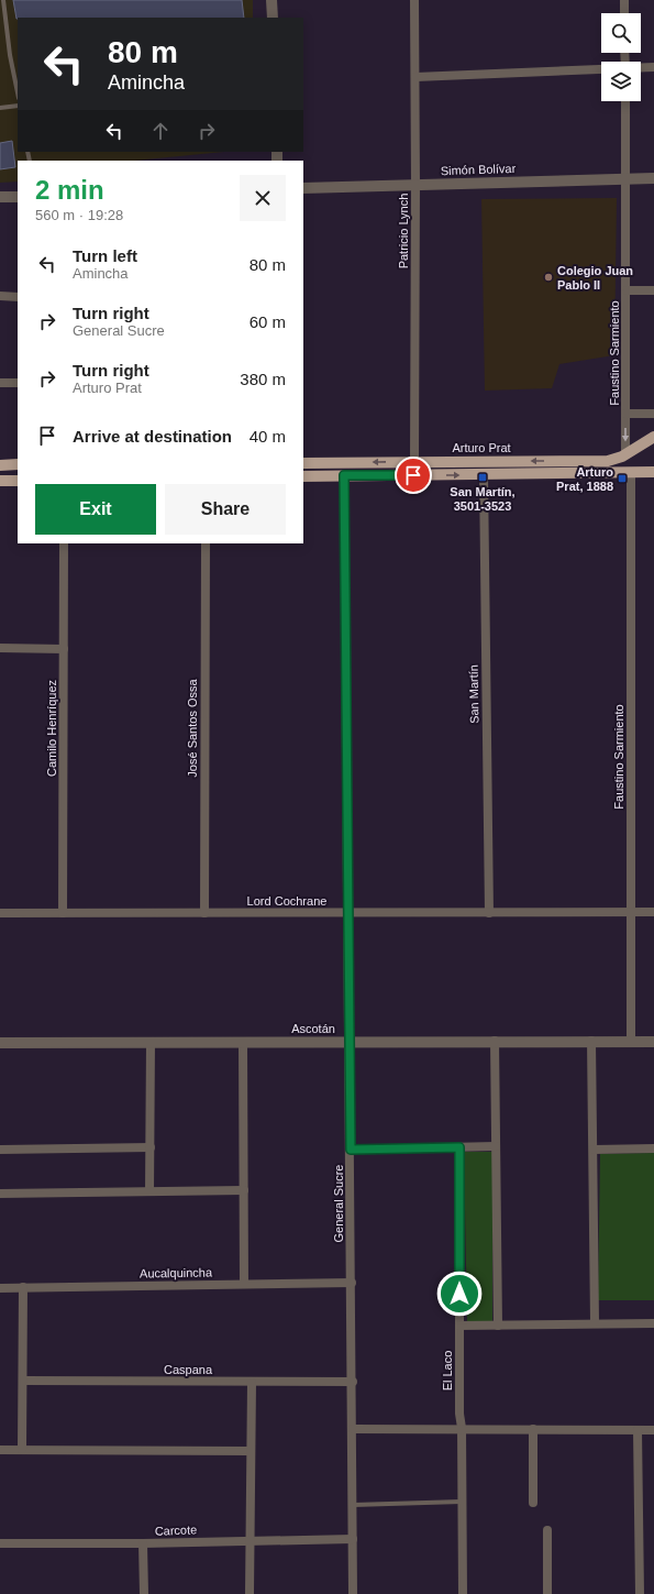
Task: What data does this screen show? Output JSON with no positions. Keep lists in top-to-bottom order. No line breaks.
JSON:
{"streets":{"main road":["Arturo Prat"],"street":["Simón Bolívar","Patricio Lynch","Faustino Sarmiento","San Martín","Camilo Henríquez","José Santos Ossa","Lord Cochrane","Ascotán","General Sucre","Aucalquincha","Caspana","El Laco","Carcote"]},"crossings":[["Simón Bolívar","Patricio Lynch"],["Simón Bolívar","Faustino Sarmiento"],["Patricio Lynch","Arturo Prat"],["Faustino Sarmiento","Arturo Prat"],["Faustino Sarmiento","Lord Cochrane"],["Faustino Sarmiento","Ascotán"],["San Martín","Lord Cochrane"],["Camilo Henríquez","Lord Cochrane"],["José Santos Ossa","Lord Cochrane"],["Lord Cochrane","General Sucre"],["Ascotán","General Sucre"],["General Sucre","Aucalquincha"],["General Sucre","Caspana"],["General Sucre","Carcote"]],"places":{"other":["Colegio Juan Pablo II"],"transit":["San Martín, 3501-3523","Arturo Prat, 1888"]},"page":{"turn":["80 m","Amincha"],"heading":["2 min","560 m · 19:28"],"list":[{"name":"Turn left","note":"Amincha","value":"80 m"},{"name":"Turn right","note":"General Sucre","value":"60 m"},{"name":"Turn right","note":"Arturo Prat","value":"380 m"},{"name":"Arrive at destination","value":"40 m"}],"buttons":["Exit","Share"]}}
